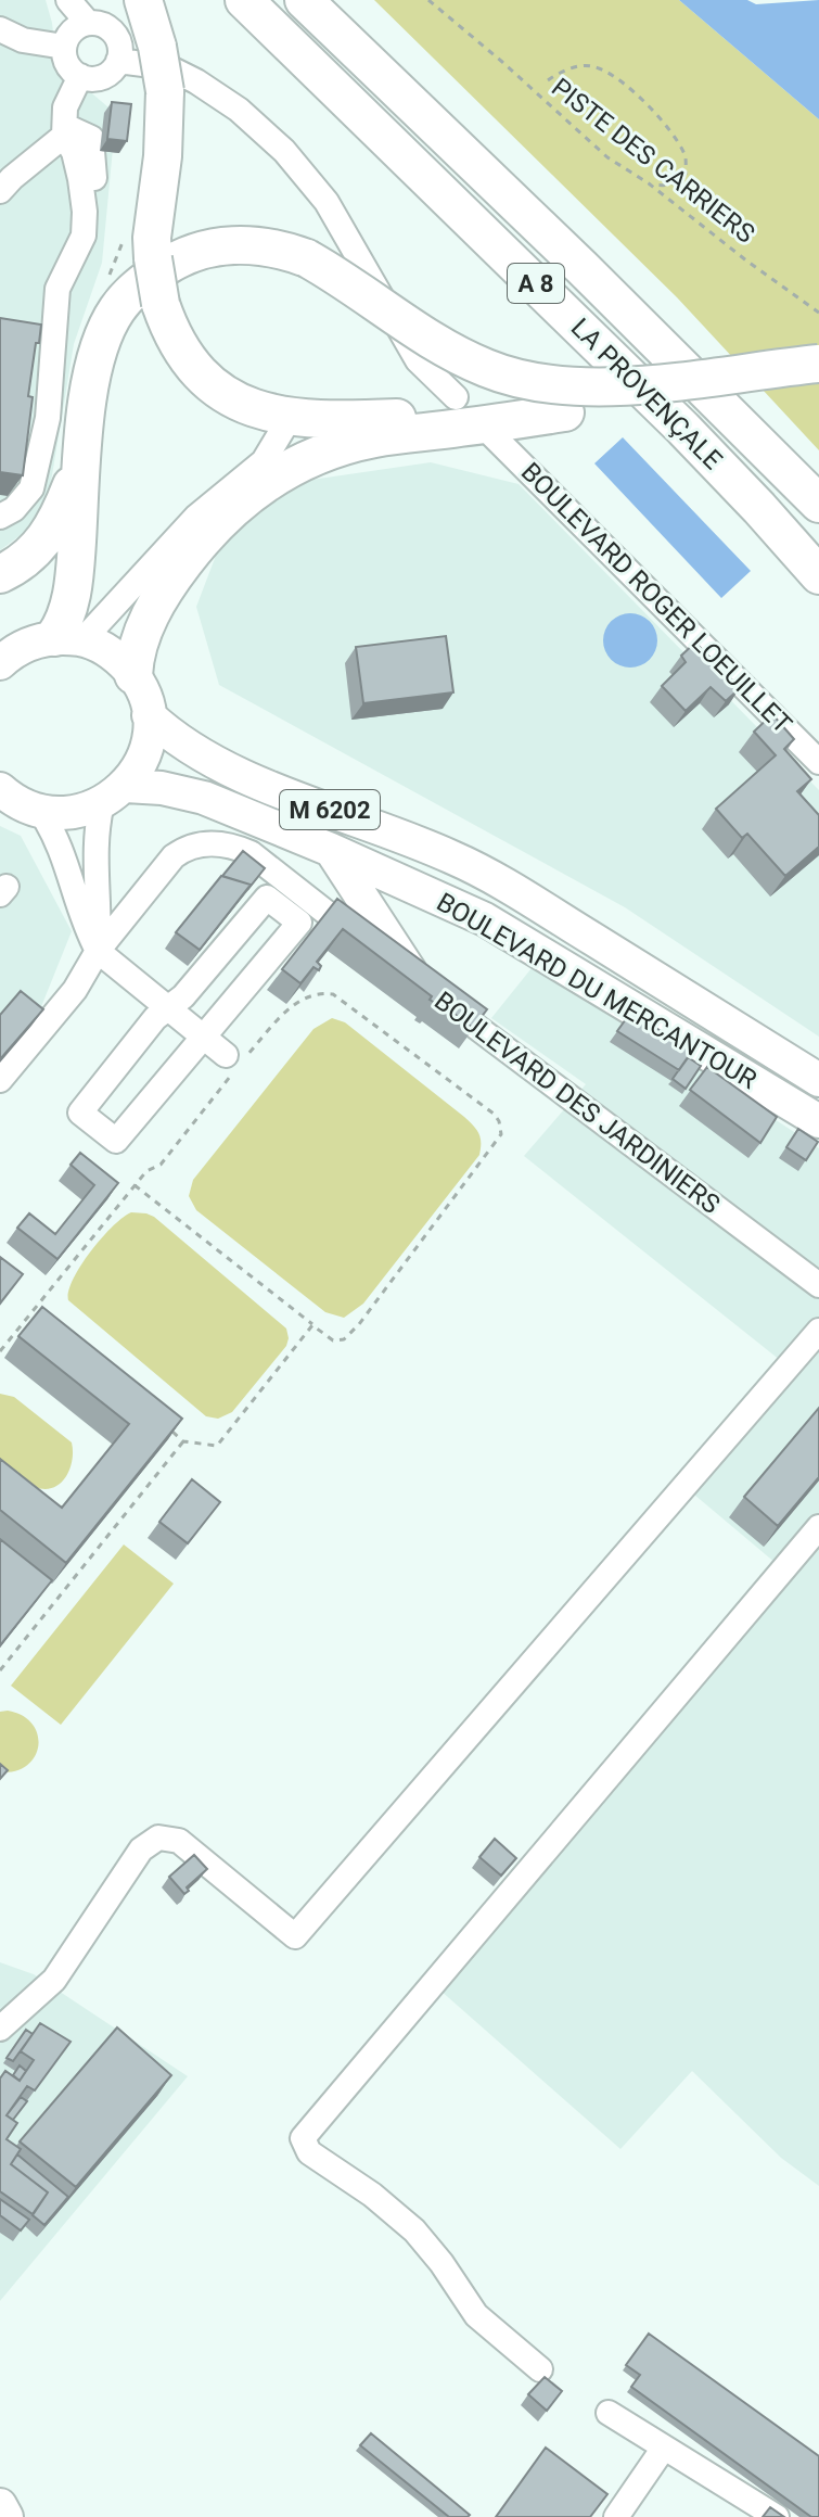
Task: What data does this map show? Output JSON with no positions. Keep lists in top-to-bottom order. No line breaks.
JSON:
{"streets":{"highway":["A 8","LA PROVENÇALE"],"main road":["M 6202","BOULEVARD DU MERCANTOUR"],"street":["BOULEVARD ROGER LOEUILLET","BOULEVARD DES JARDINIERS"],"path":["PISTE DES CARRIERS"]}}
